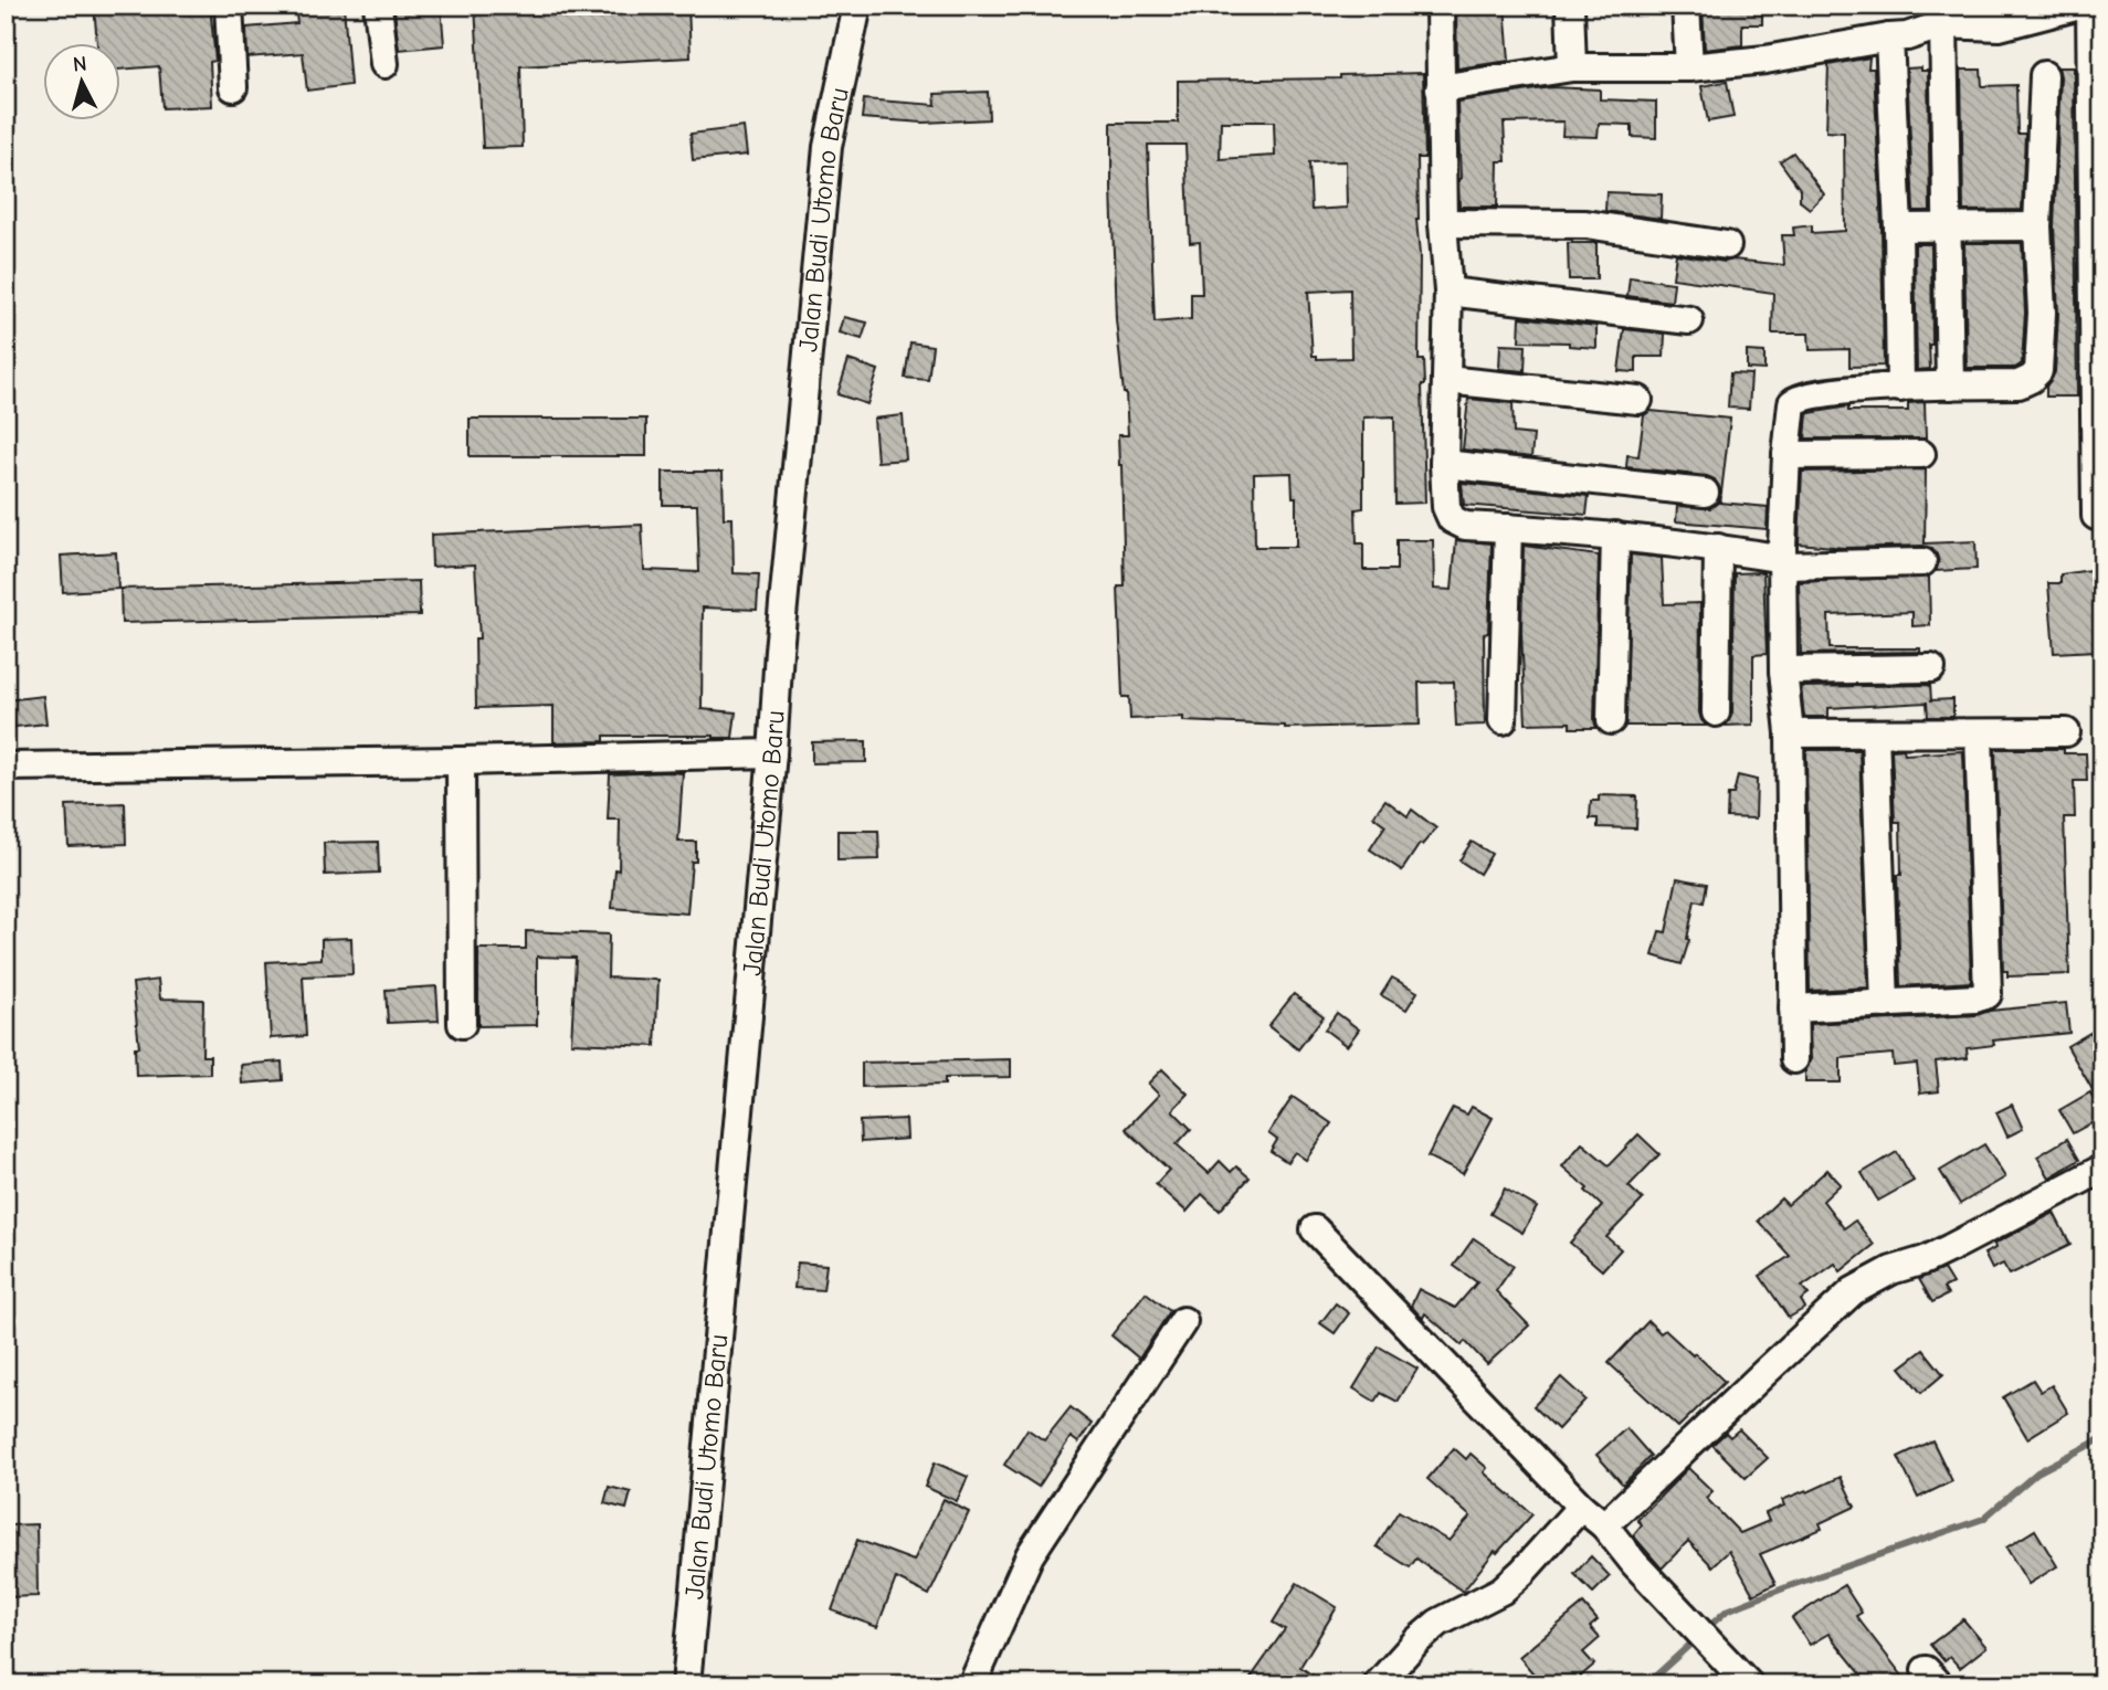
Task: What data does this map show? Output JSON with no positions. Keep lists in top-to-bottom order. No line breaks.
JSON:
{"streets":{"street":["Jalan Budi Utomo Baru"]},"north":"top"}
